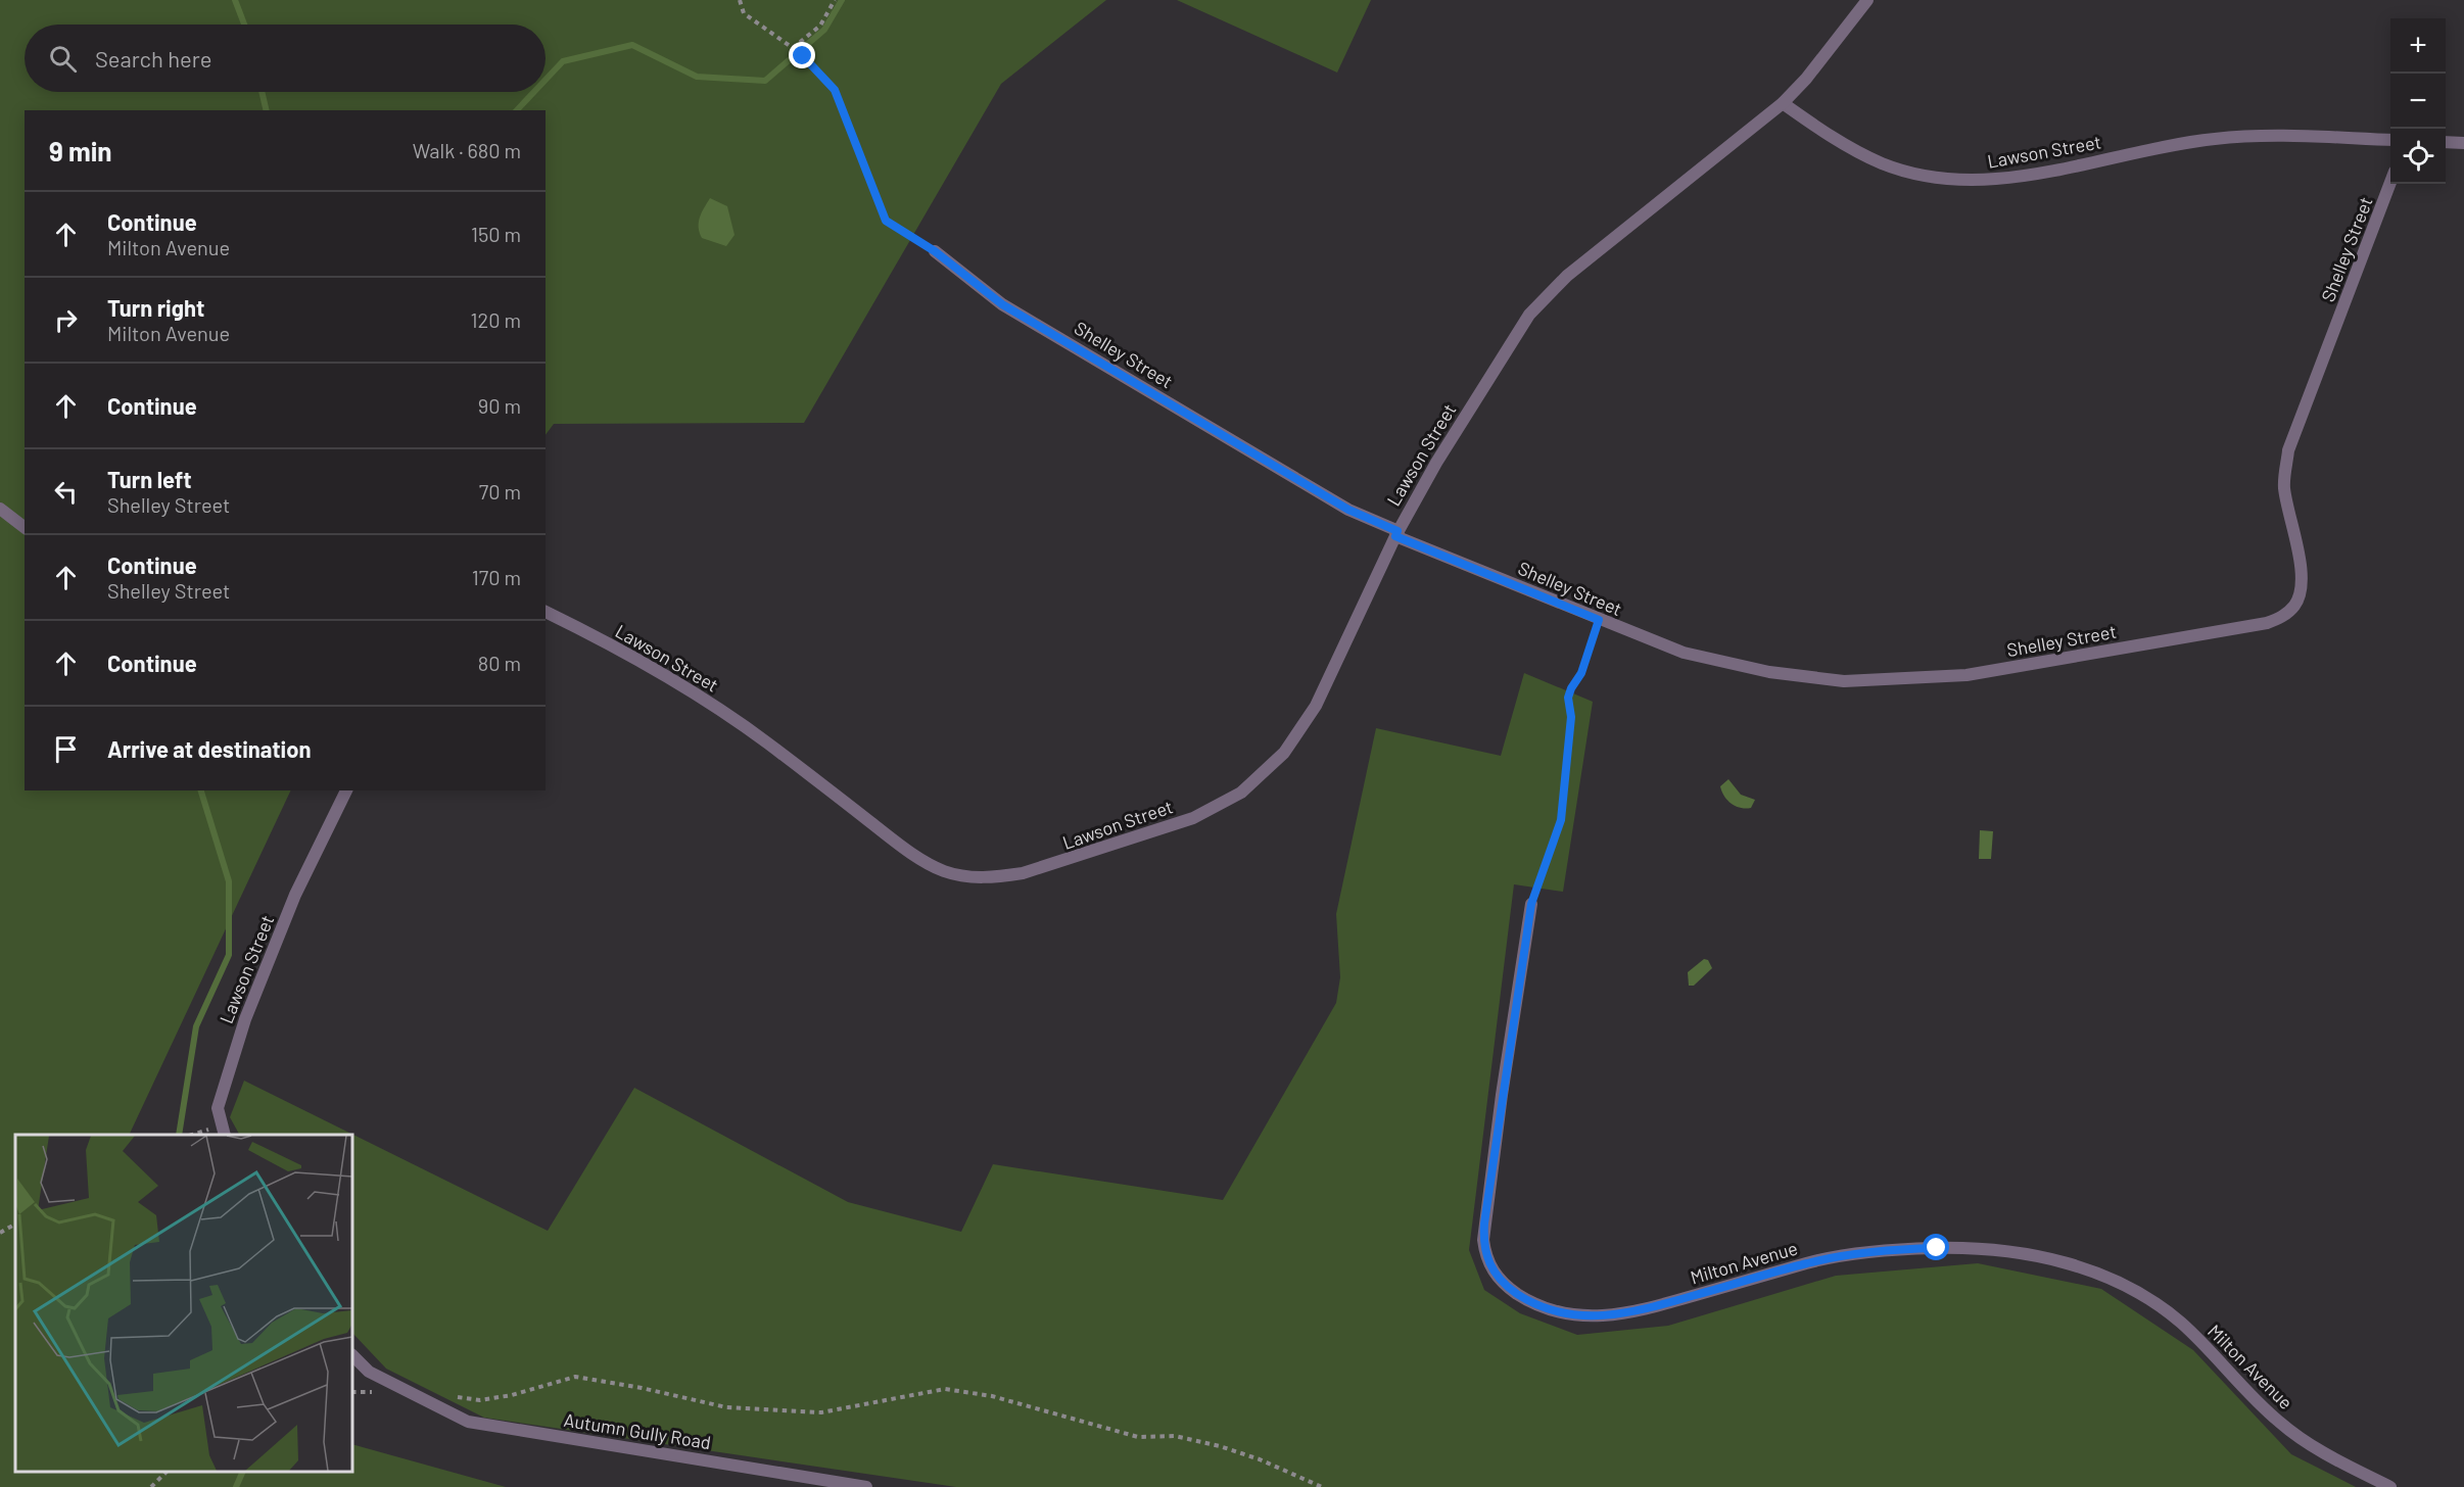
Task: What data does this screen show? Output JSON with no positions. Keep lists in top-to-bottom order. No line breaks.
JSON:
{"streets":{"street":["Lawson Street","Shelley Street","Milton Avenue","Autumn Gully Road"]},"crossings":[["Lawson Street","Shelley Street"]],"page":{"map_buttons":["+","−"],"search":"Search here","heading":["9 min","Walk · 680 m"],"list":[["Continue","Milton Avenue","150 m"],["Turn right","Milton Avenue","120 m"],["Continue","90 m"],["Turn left","Shelley Street","70 m"],["Continue","Shelley Street","170 m"],["Continue","80 m"],"Arrive at destination"]}}
